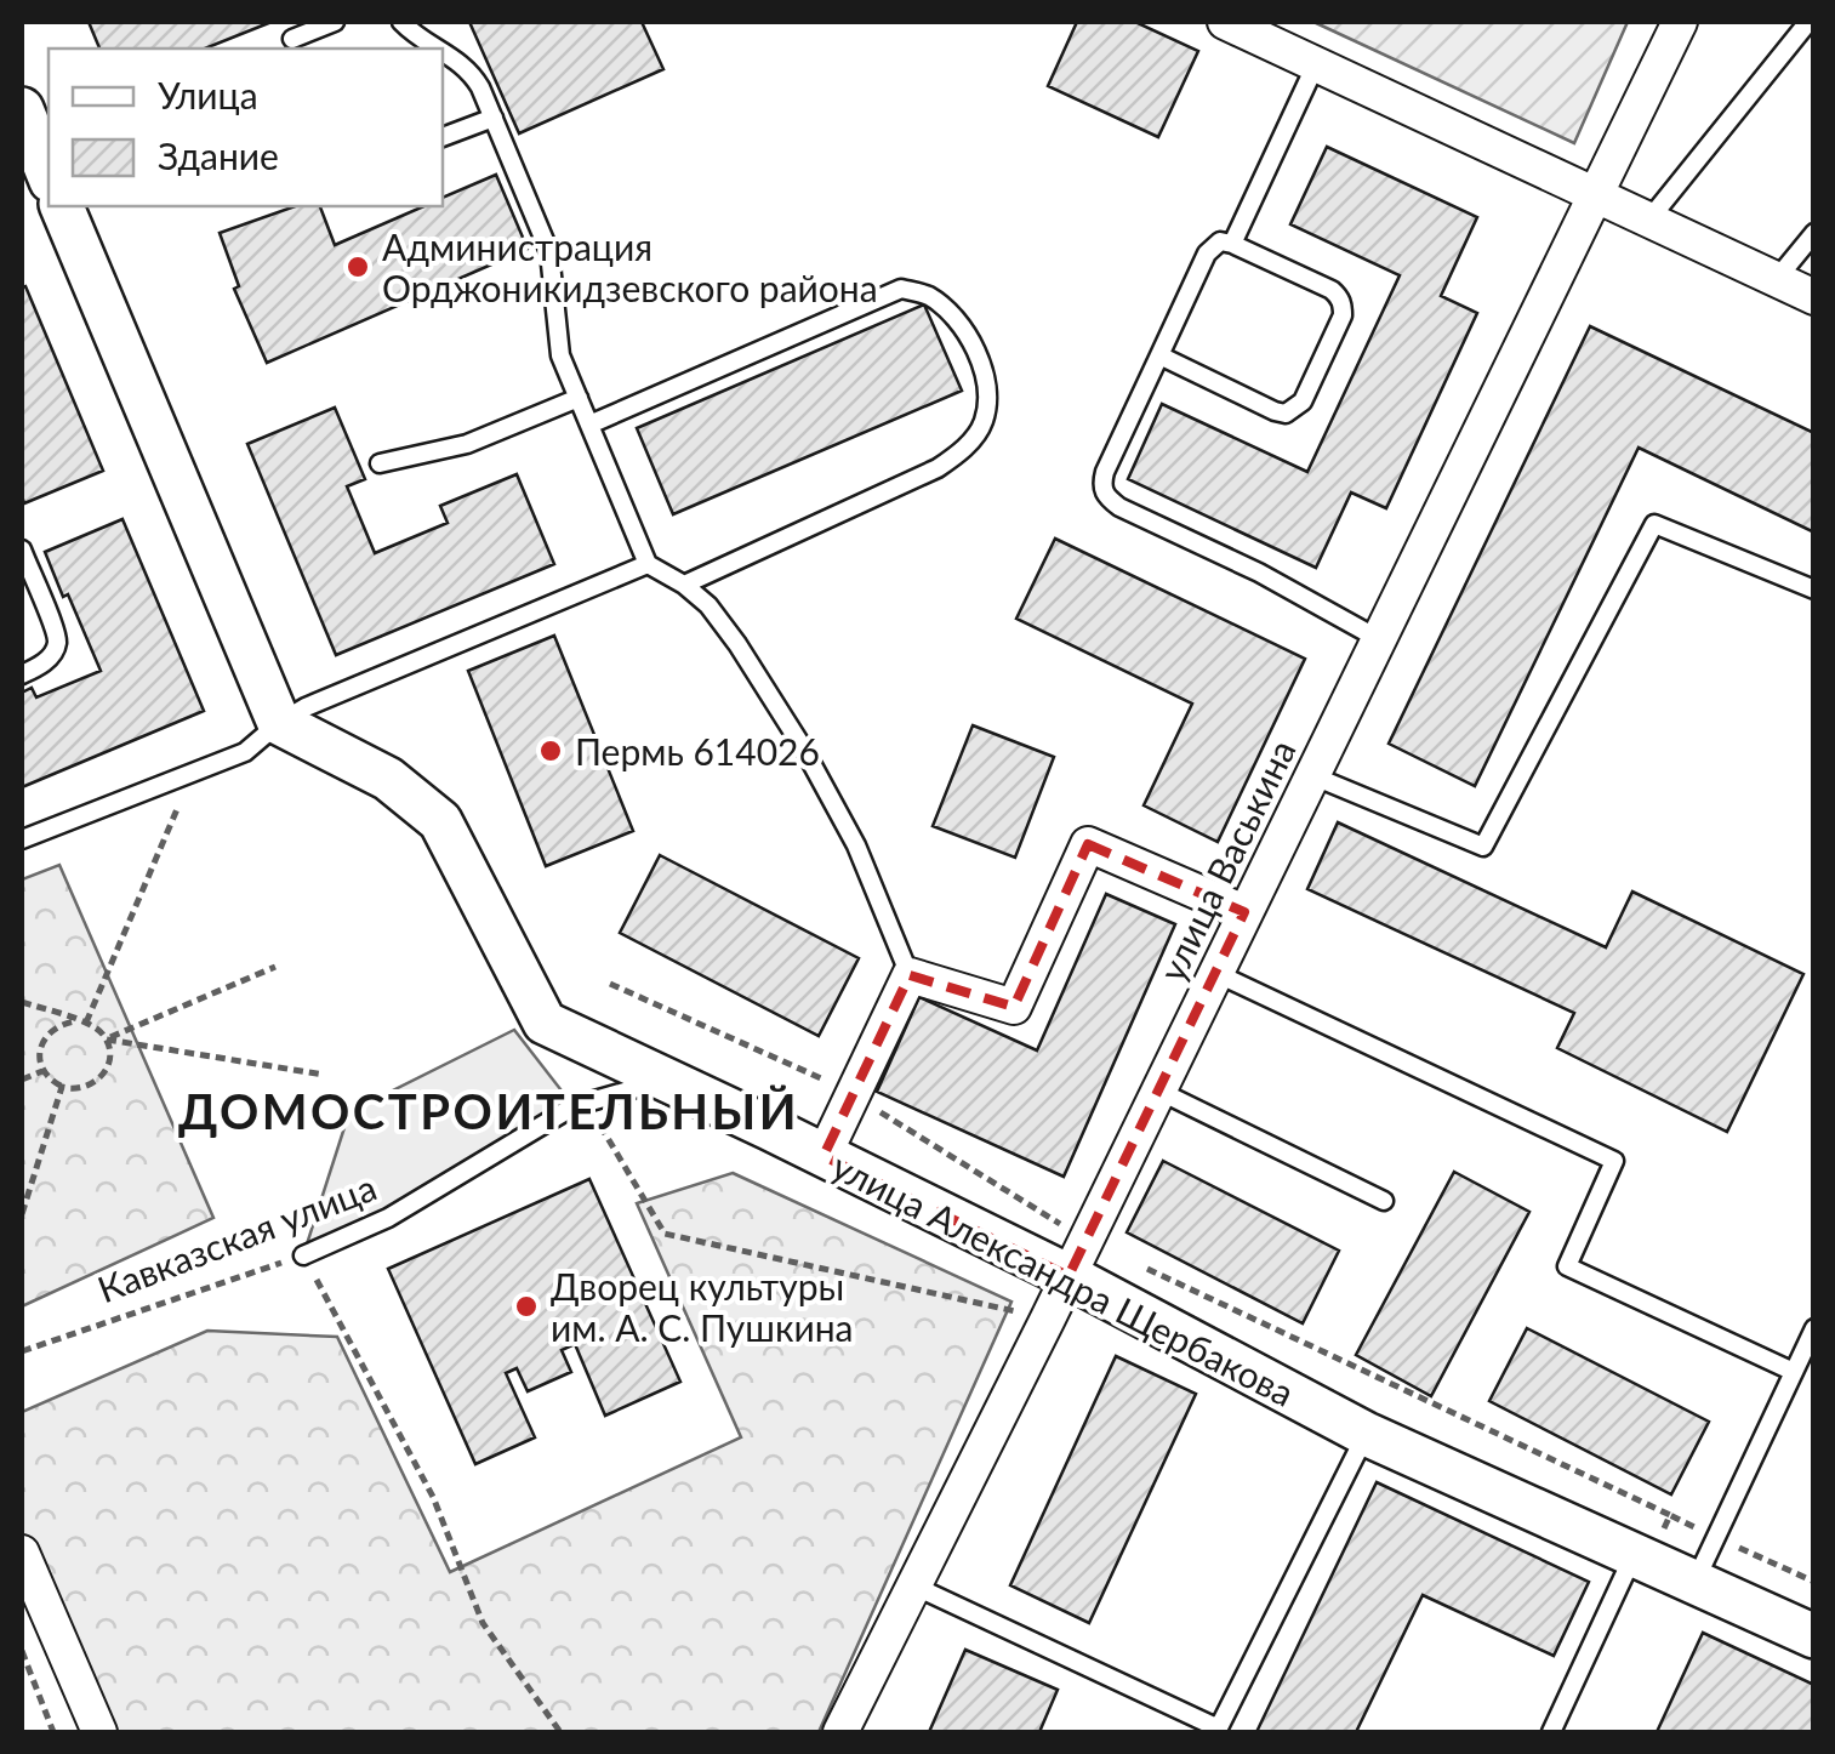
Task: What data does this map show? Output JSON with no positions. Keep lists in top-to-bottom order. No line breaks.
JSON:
{"streets":{"street":["улица Васькина","улица Александра Щербакова"],"lane":["Кавказская улица"]},"crossings":[["улица Васькина","улица Александра Щербакова"],["Кавказская улица","улица Александра Щербакова"]],"districts":["ДОМОСТРОИТЕЛЬНЫЙ"],"places":["Администрация Орджоникидзевского района","Пермь 614026","Дворец культуры им. А. С. Пушкина"],"legend":["Улица","Здание"]}
